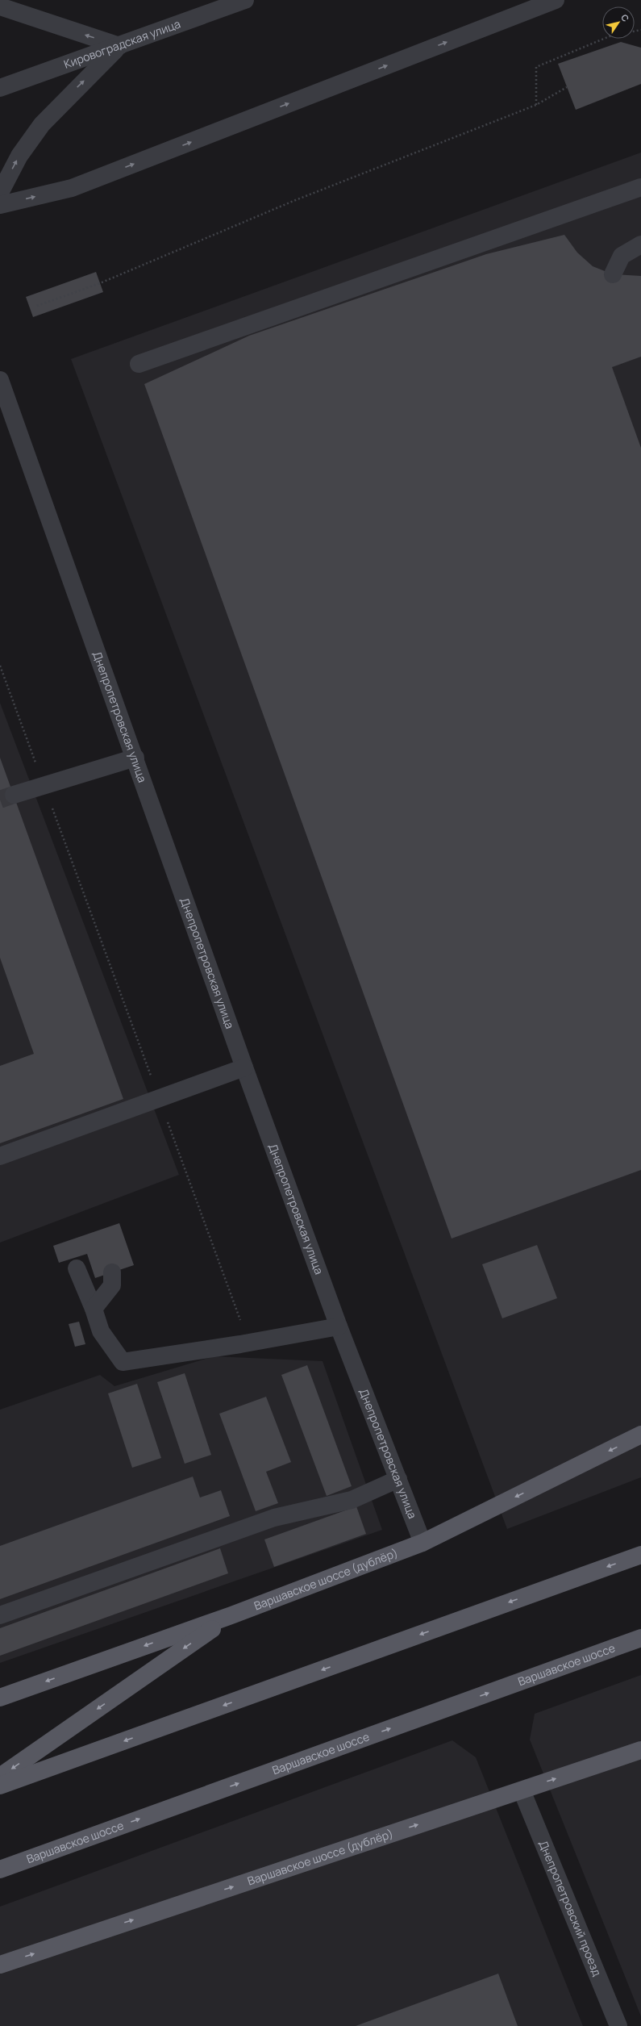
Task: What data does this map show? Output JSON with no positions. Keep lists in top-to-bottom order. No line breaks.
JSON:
{"streets":{"main road":["Варшавское шоссе (дублёр)","Варшавское шоссе"],"street":["Кировоградская улица","Днепропетровская улица","Днепропетровский проезд"]},"crossings":[["Днепропетровская улица","Варшавское шоссе (дублёр)"],["Варшавское шоссе (дублёр)","Днепропетровский проезд"]],"north":"top right"}
